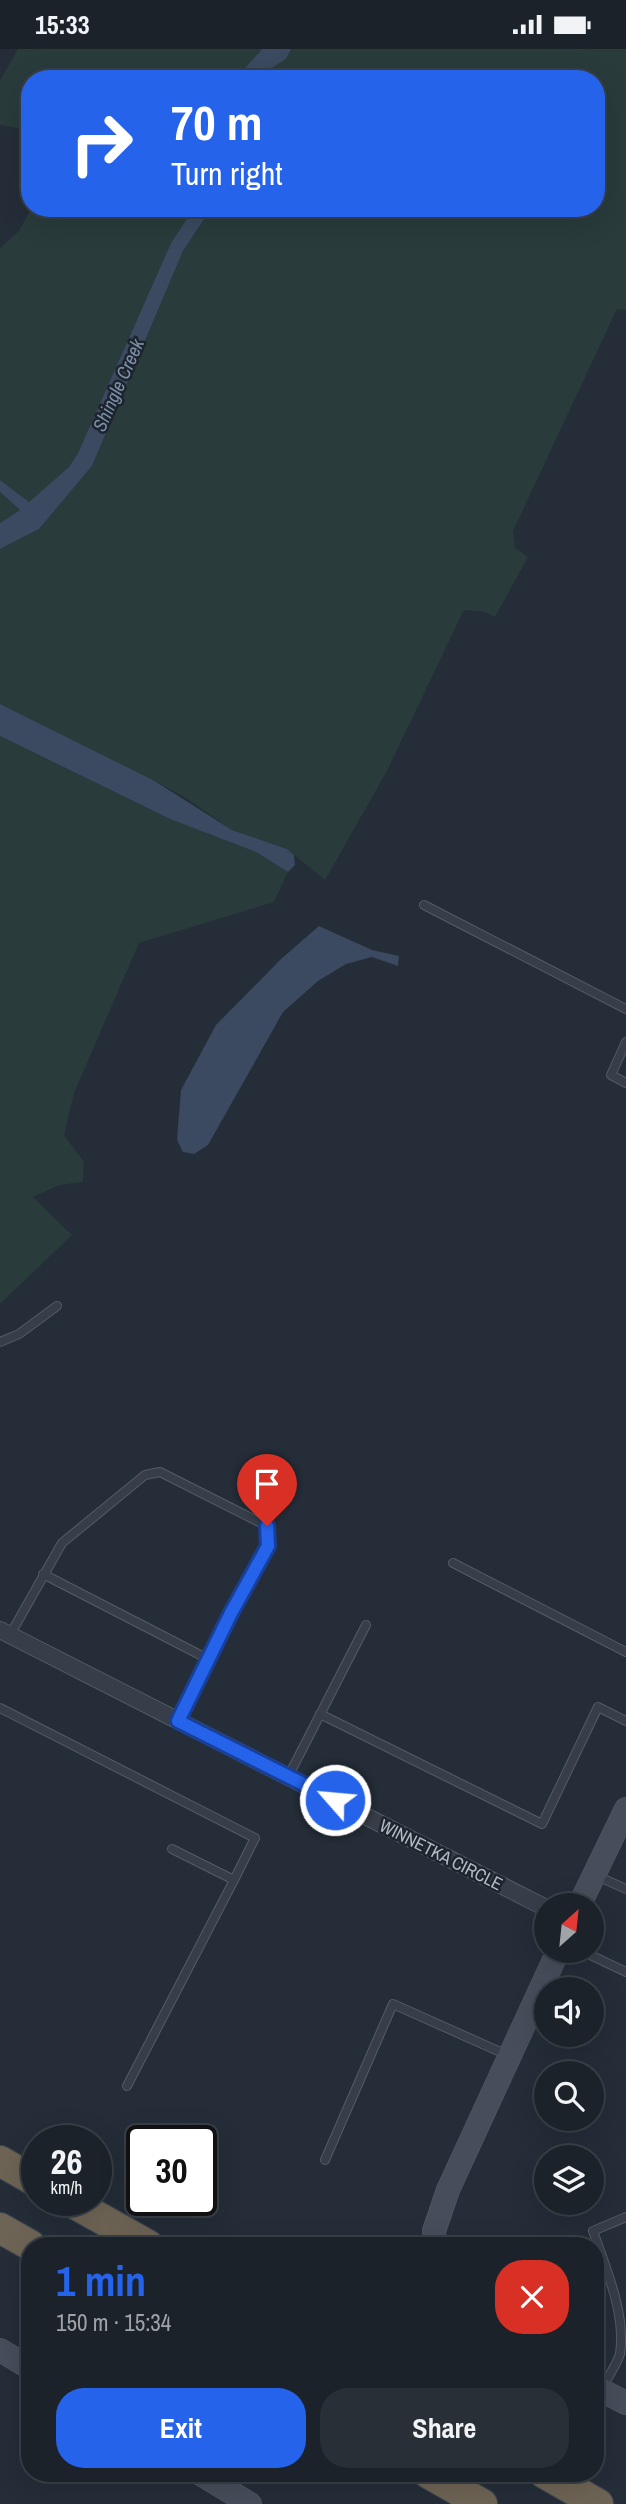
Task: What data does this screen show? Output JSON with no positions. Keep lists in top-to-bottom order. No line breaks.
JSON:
{"streets":{"street":["WINNETKA CIRCLE"]},"water":["Shingle Creek"],"north":"top right","page":{"status":"15:33","turn":["70 m","Turn right"],"speed":"26 km/h","limit":"30","heading":["1 min","150 m · 15:34"],"buttons":["Exit","Share"]}}
